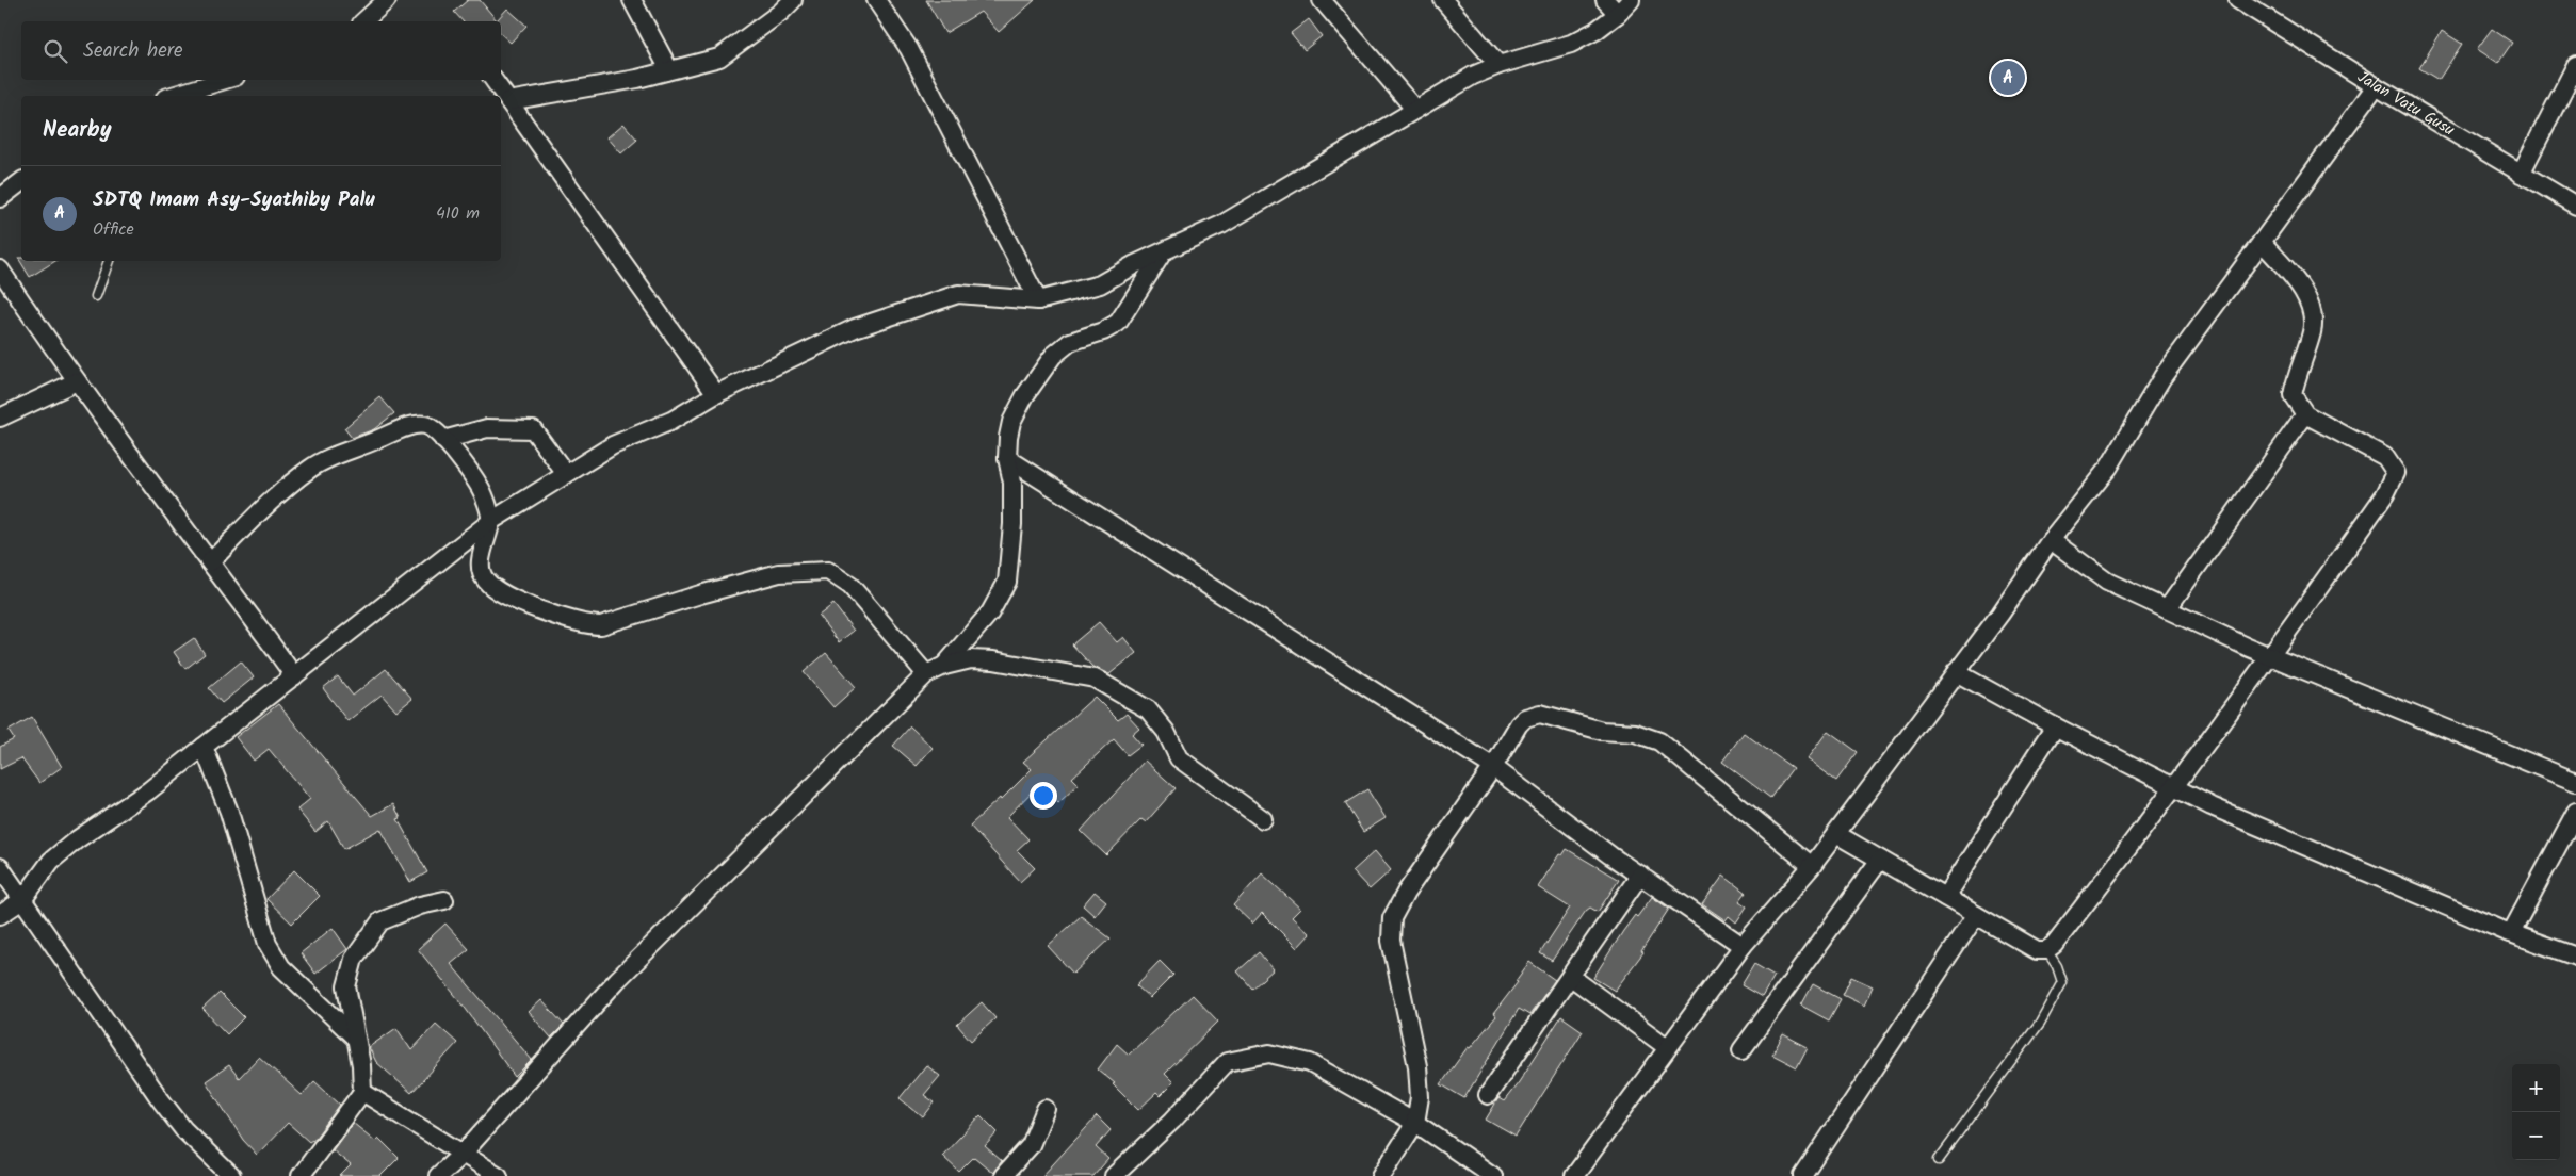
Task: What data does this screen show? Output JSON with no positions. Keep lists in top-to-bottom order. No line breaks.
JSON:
{"streets":{"street":["Jalan Vatu Gusu"]},"page":{"search":"Search here","pins":"A","heading":"Nearby","list":[{"mark":"A","name":"SDTQ Imam Asy-Syathiby Palu","note":"Office","value":"410 m"}],"map_buttons":["+","−"]}}
